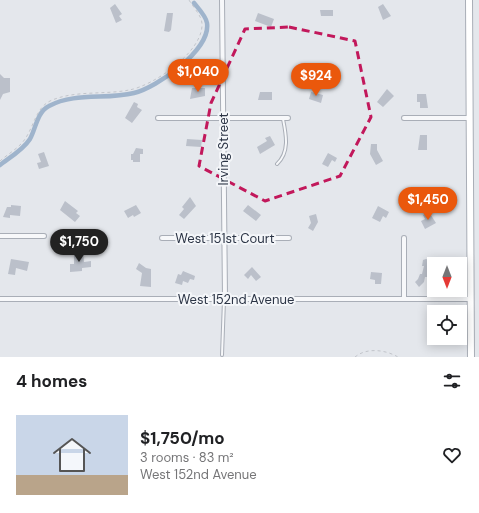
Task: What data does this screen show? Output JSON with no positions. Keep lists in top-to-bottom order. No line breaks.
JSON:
{"streets":{"street":["Irving Street","West 151st Court","West 152nd Avenue"]},"crossings":[["Irving Street","West 151st Court"],["Irving Street","West 152nd Avenue"]],"north":"bottom","page":{"price":["$1,040","$924","$1,450","$1,750"],"heading":"4 homes","list":[{"name":"$1,750/mo","note":"3 rooms · 83 m² · West 152nd Avenue"}]}}
